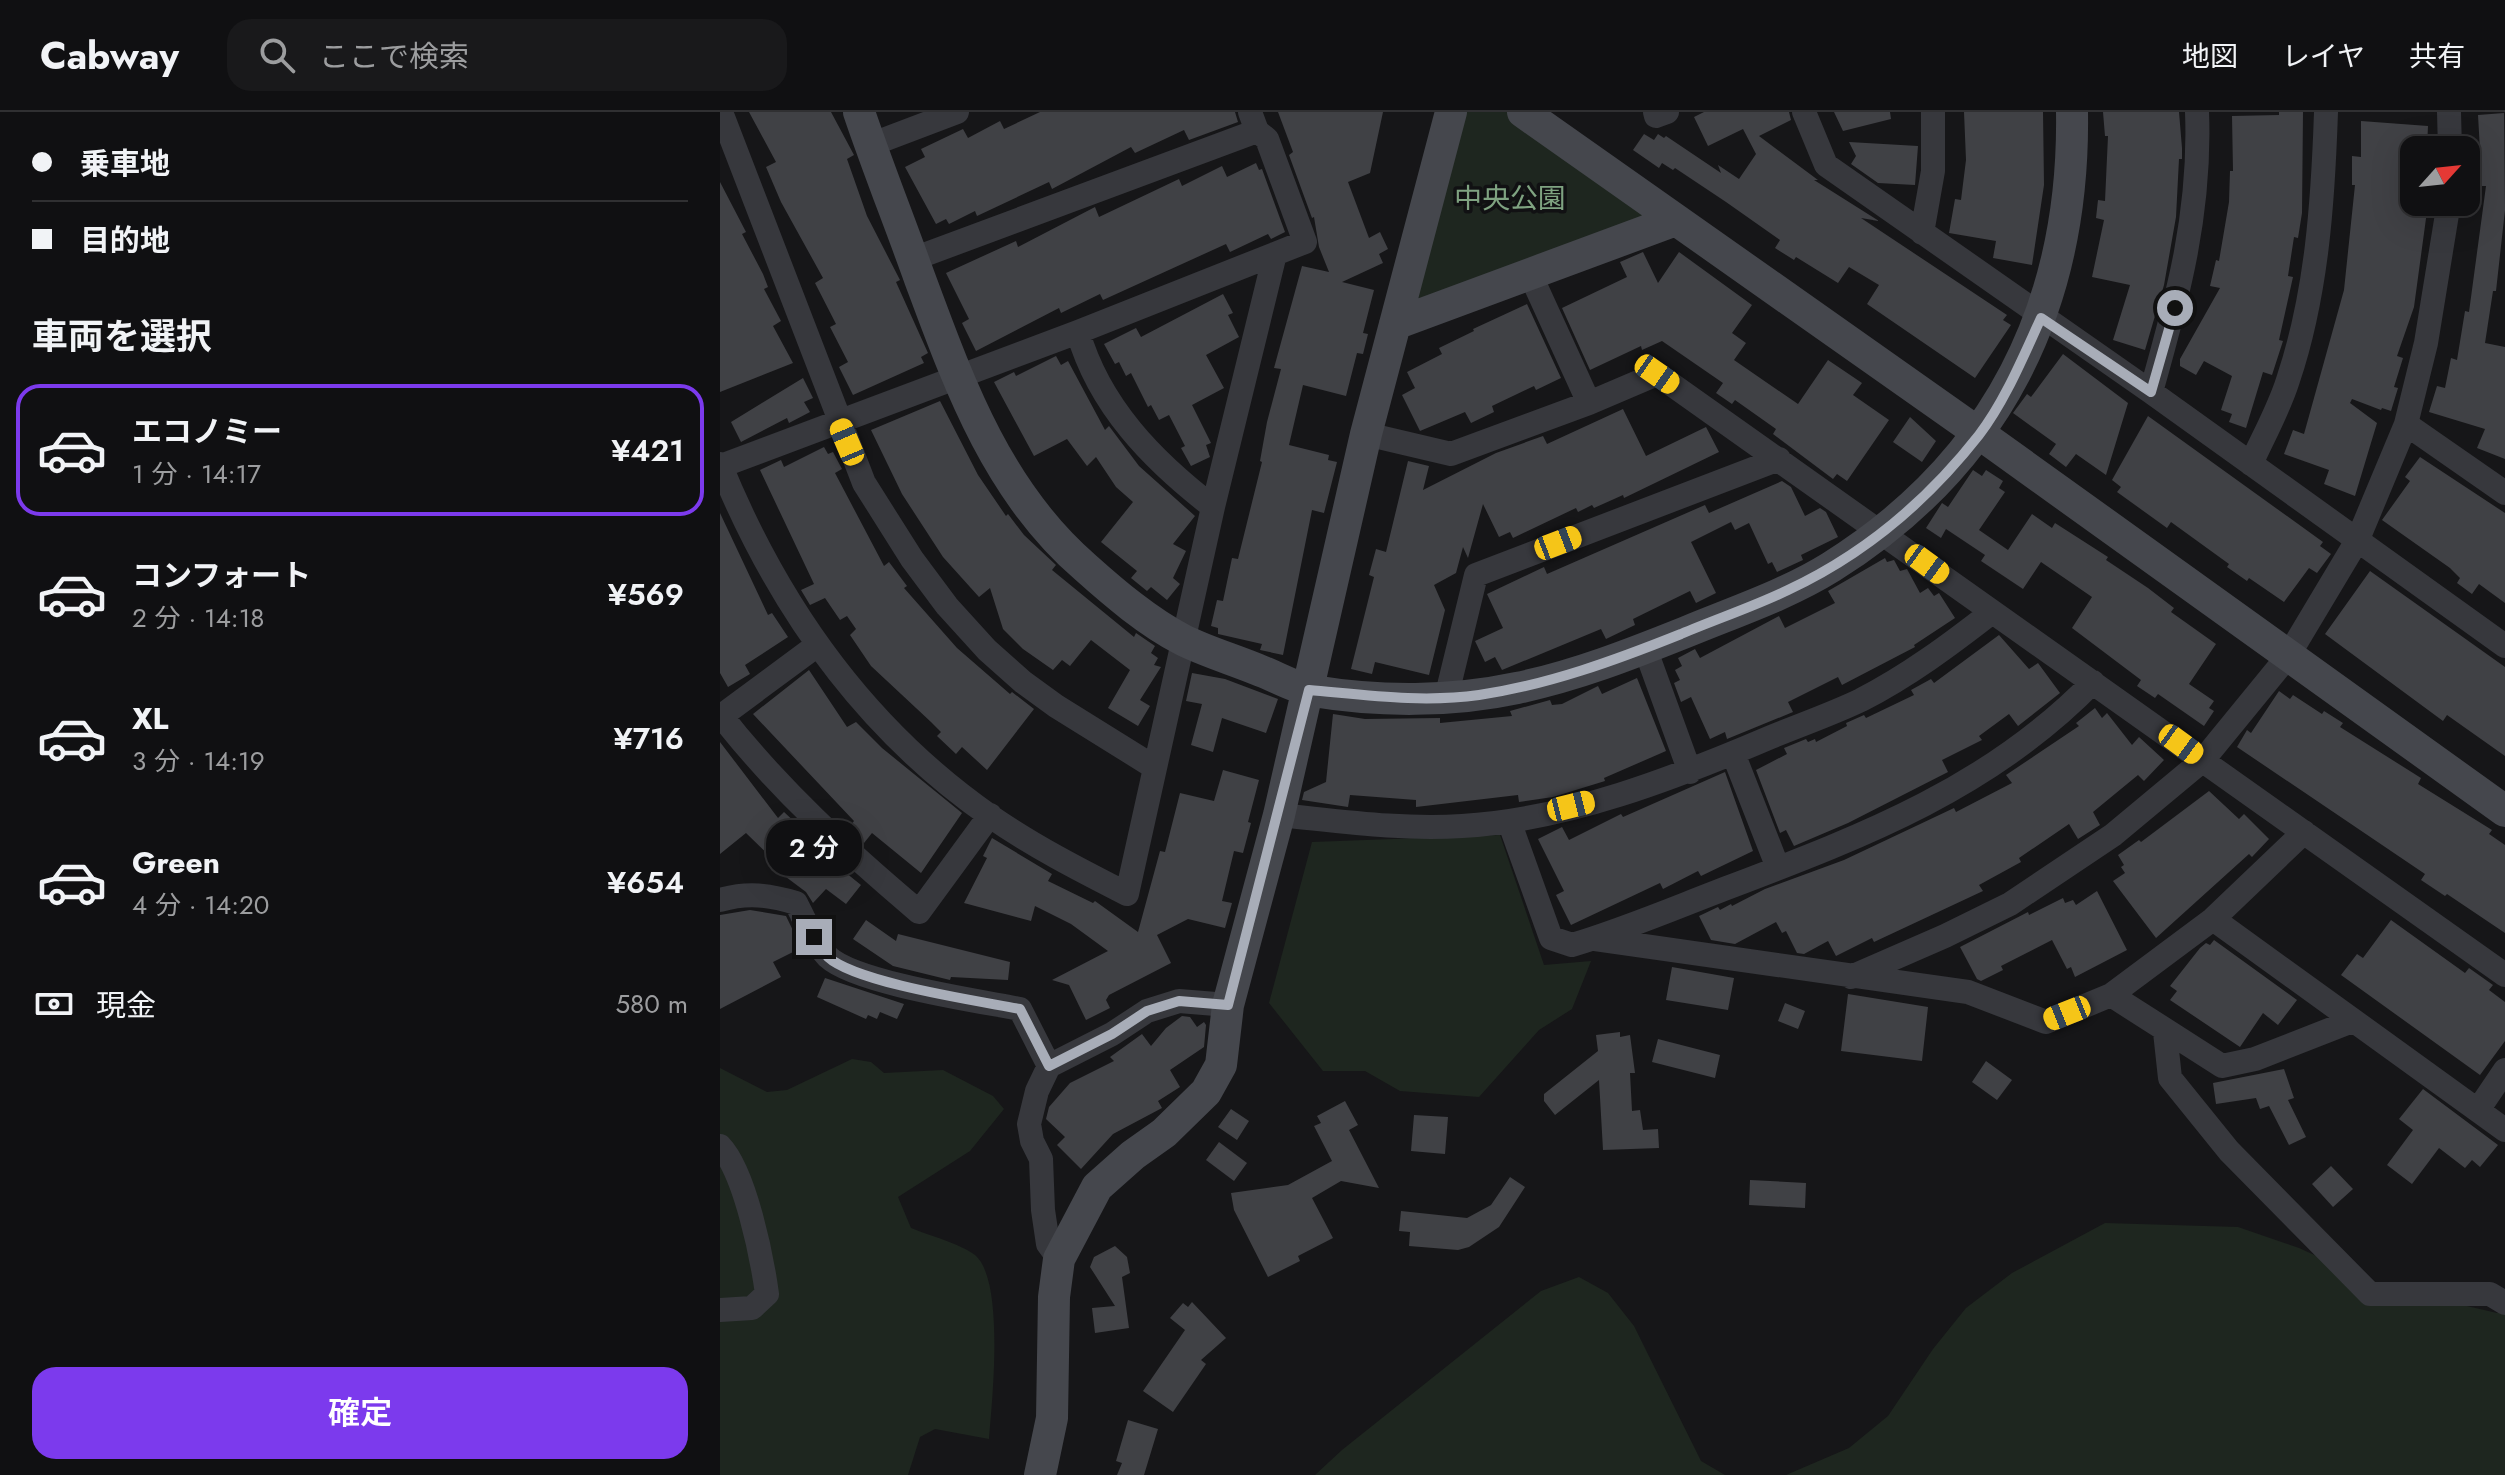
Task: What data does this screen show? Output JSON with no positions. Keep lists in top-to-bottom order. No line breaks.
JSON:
{"parks":["中央公園"],"north":"top right","page":{"header":"Cabway","search":"ここで検索","nav":["地図","レイヤ","共有"],"banner":["乗車地","目的地"],"heading":"車両を選択","list":[{"name":"エコノミー","note":"1 分 · 14:17","value":"¥421"},{"name":"コンフォート","note":"2 分 · 14:18","value":"¥569"},{"name":"XL","note":"3 分 · 14:19","value":"¥716"},{"name":"Green","note":"4 分 · 14:20","value":"¥654"}],"bubble":"2 分","pay":["現金","580 m"],"buttons":"確定"}}
